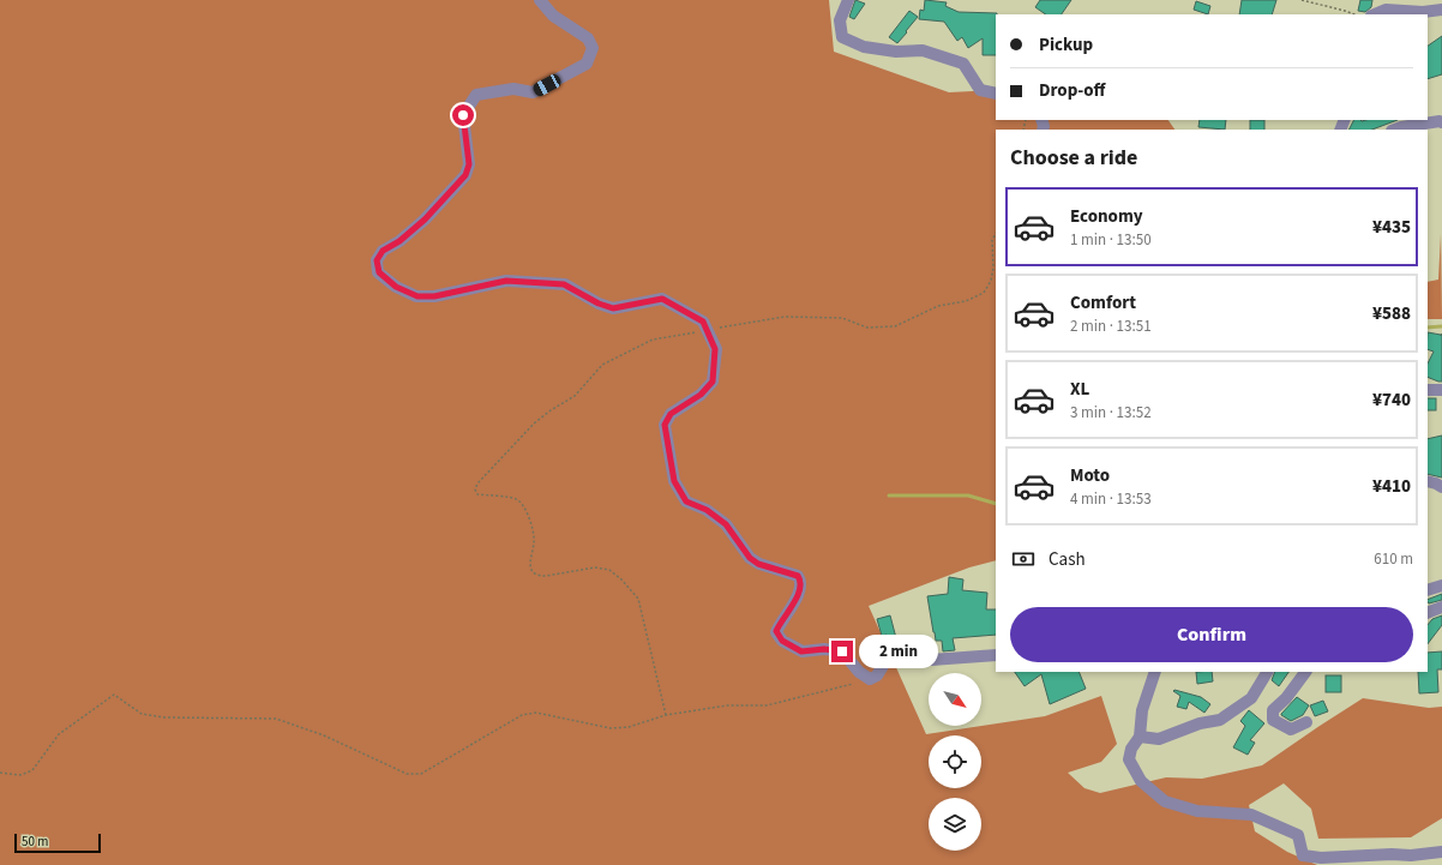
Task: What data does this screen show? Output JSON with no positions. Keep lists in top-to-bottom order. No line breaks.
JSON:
{"scale_bar":"50 m","north":"bottom right","page":{"banner":["Pickup","Drop-off"],"heading":"Choose a ride","list":[{"name":"Economy","note":"1 min · 13:50","value":"¥435"},{"name":"Comfort","note":"2 min · 13:51","value":"¥588"},{"name":"XL","note":"3 min · 13:52","value":"¥740"},{"name":"Moto","note":"4 min · 13:53","value":"¥410"}],"pay":["Cash","610 m"],"buttons":"Confirm","bubble":"2 min","scale":"50 m"}}
